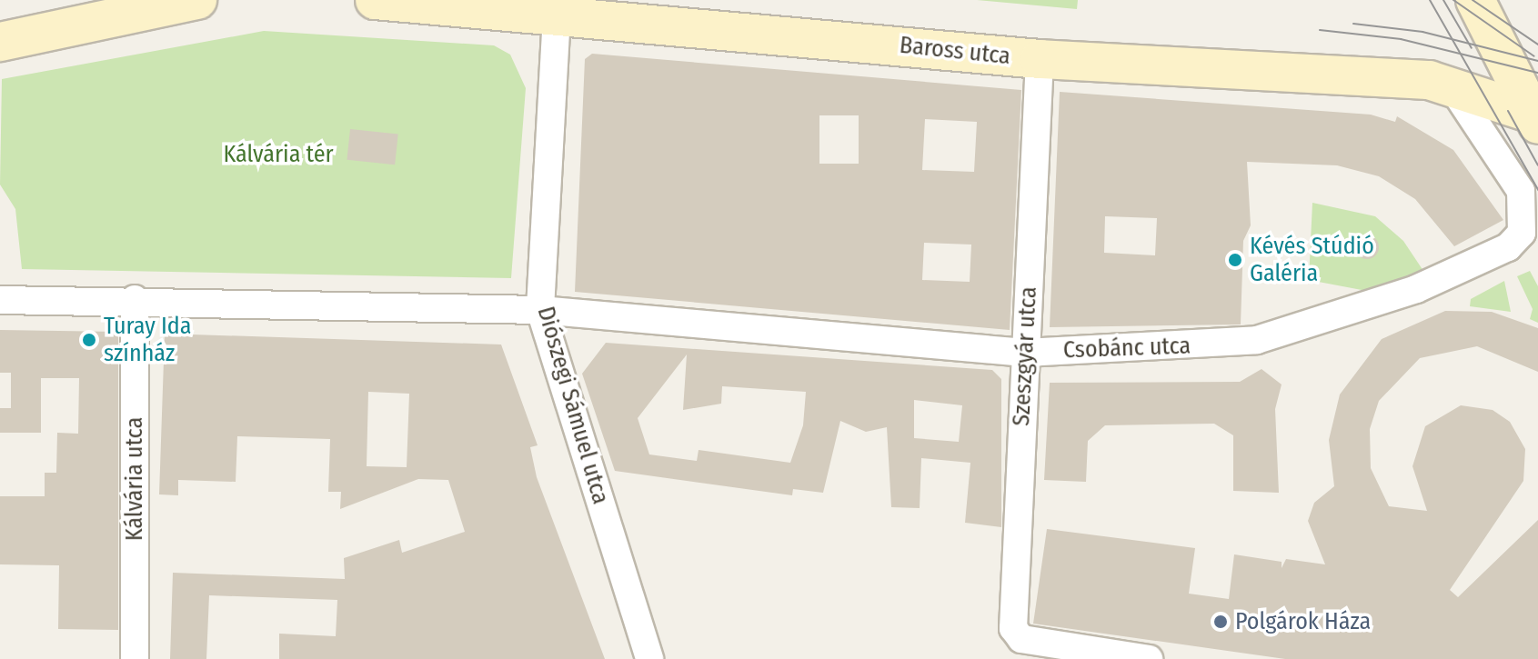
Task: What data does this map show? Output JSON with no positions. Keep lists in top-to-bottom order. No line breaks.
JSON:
{"streets":{"street":["Baross utca","Csobánc utca","Szeszgyár utca","Diószegi Sámuel utca","Kálvária utca"]},"crossings":[["Baross utca","Csobánc utca"],["Baross utca","Szeszgyár utca"],["Baross utca","Diószegi Sámuel utca"],["Csobánc utca","Szeszgyár utca"],["Csobánc utca","Diószegi Sámuel utca"]],"parks":["Kálvária tér"],"places":["Kévés Stúdió Galéria","Turay Ida színház","Polgárok Háza"]}
